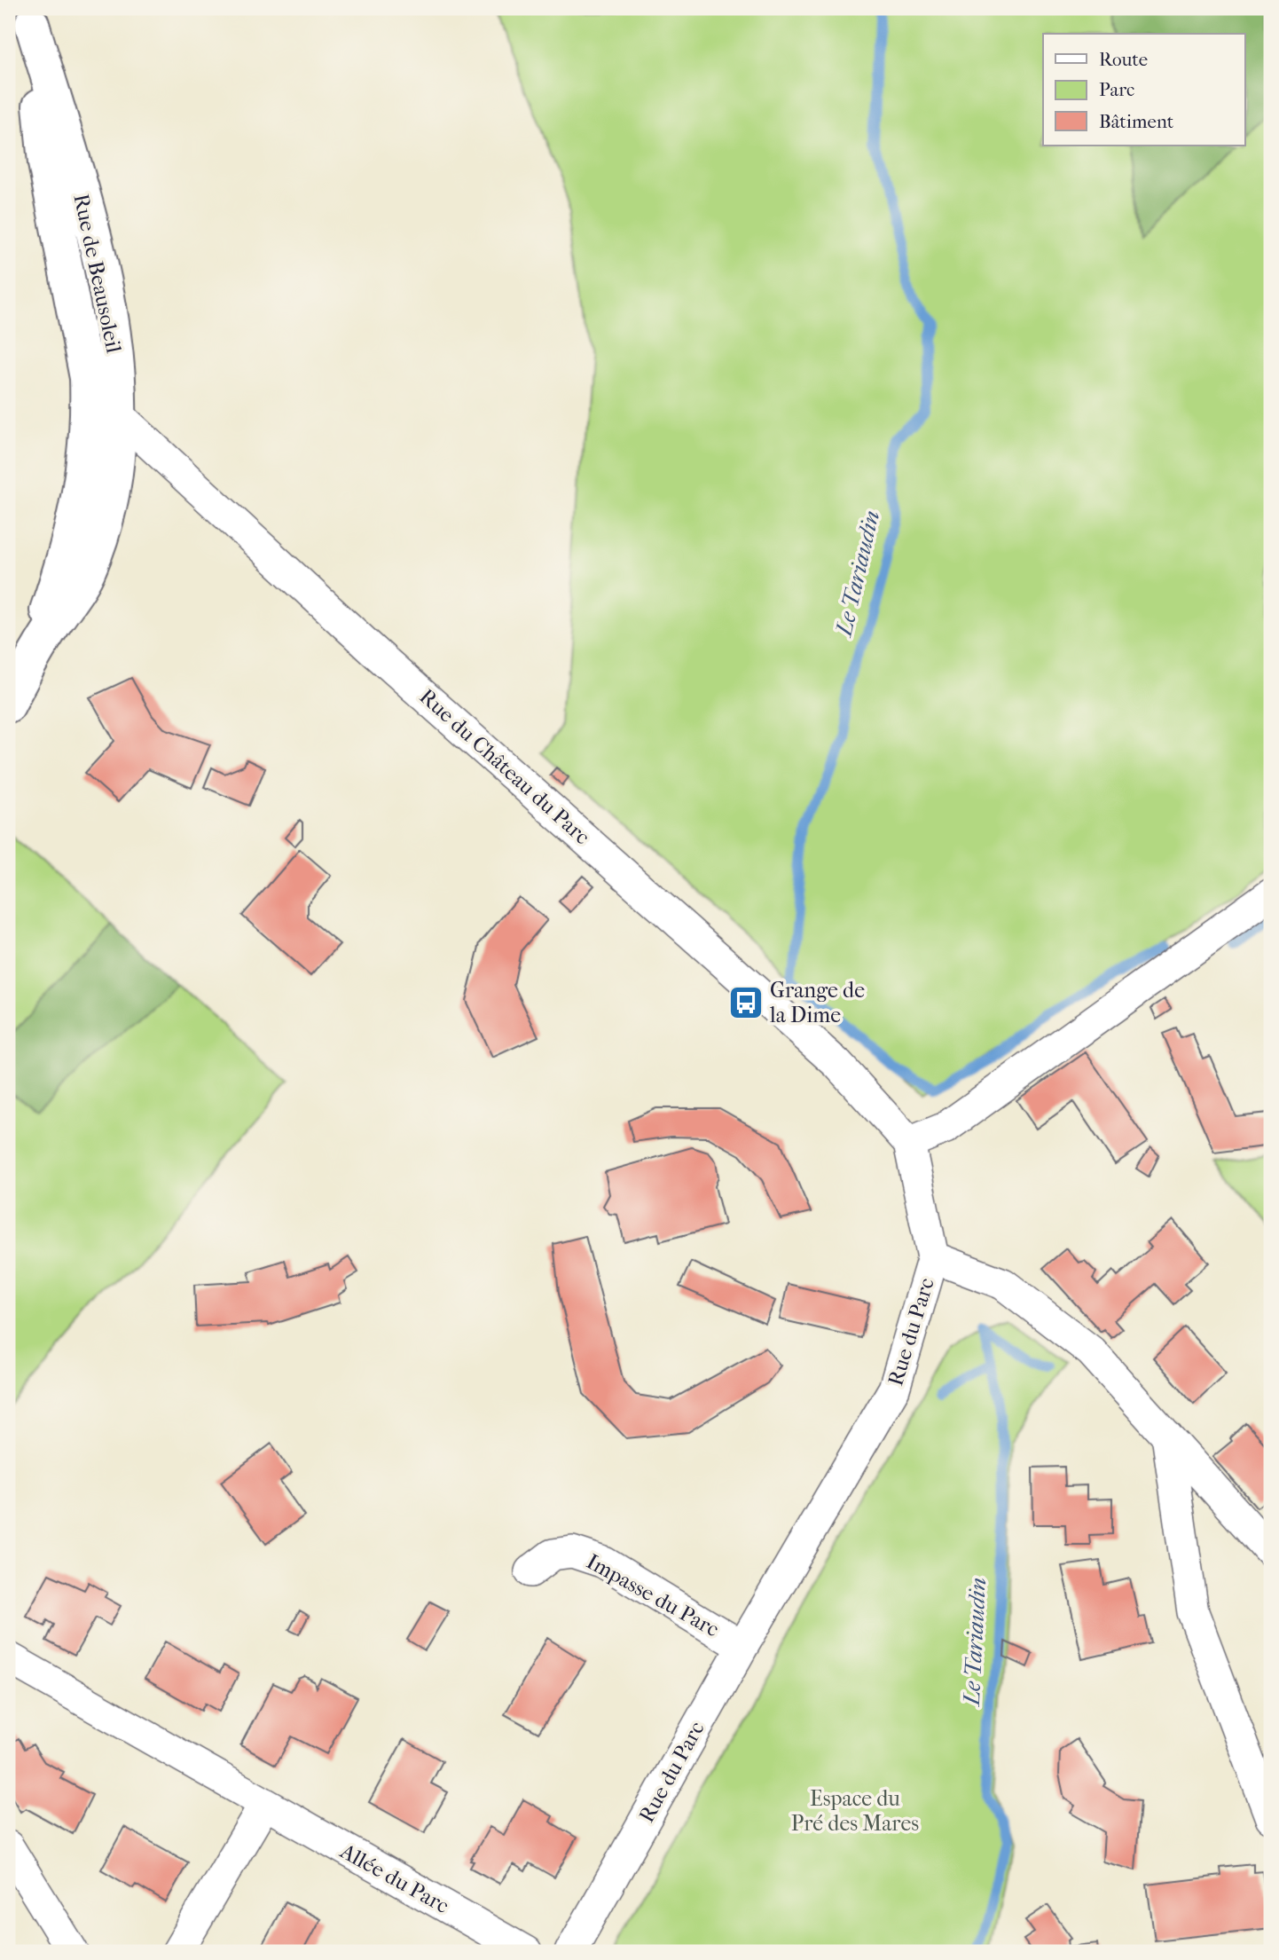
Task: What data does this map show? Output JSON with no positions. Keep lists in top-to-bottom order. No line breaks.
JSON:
{"streets":{"street":["Rue de Beausoleil","Rue du Château du Parc","Rue du Parc","Impasse du Parc","Allée du Parc"]},"crossings":[["Rue de Beausoleil","Rue du Château du Parc"],["Rue du Château du Parc","Rue du Parc"],["Rue du Parc","Impasse du Parc"]],"water":["Le Tariaudin"],"parks":["Espace du Pré des Mares"],"places":{"bus stop":["Grange de la Dime"]},"legend":["Route","Parc","Bâtiment"]}
